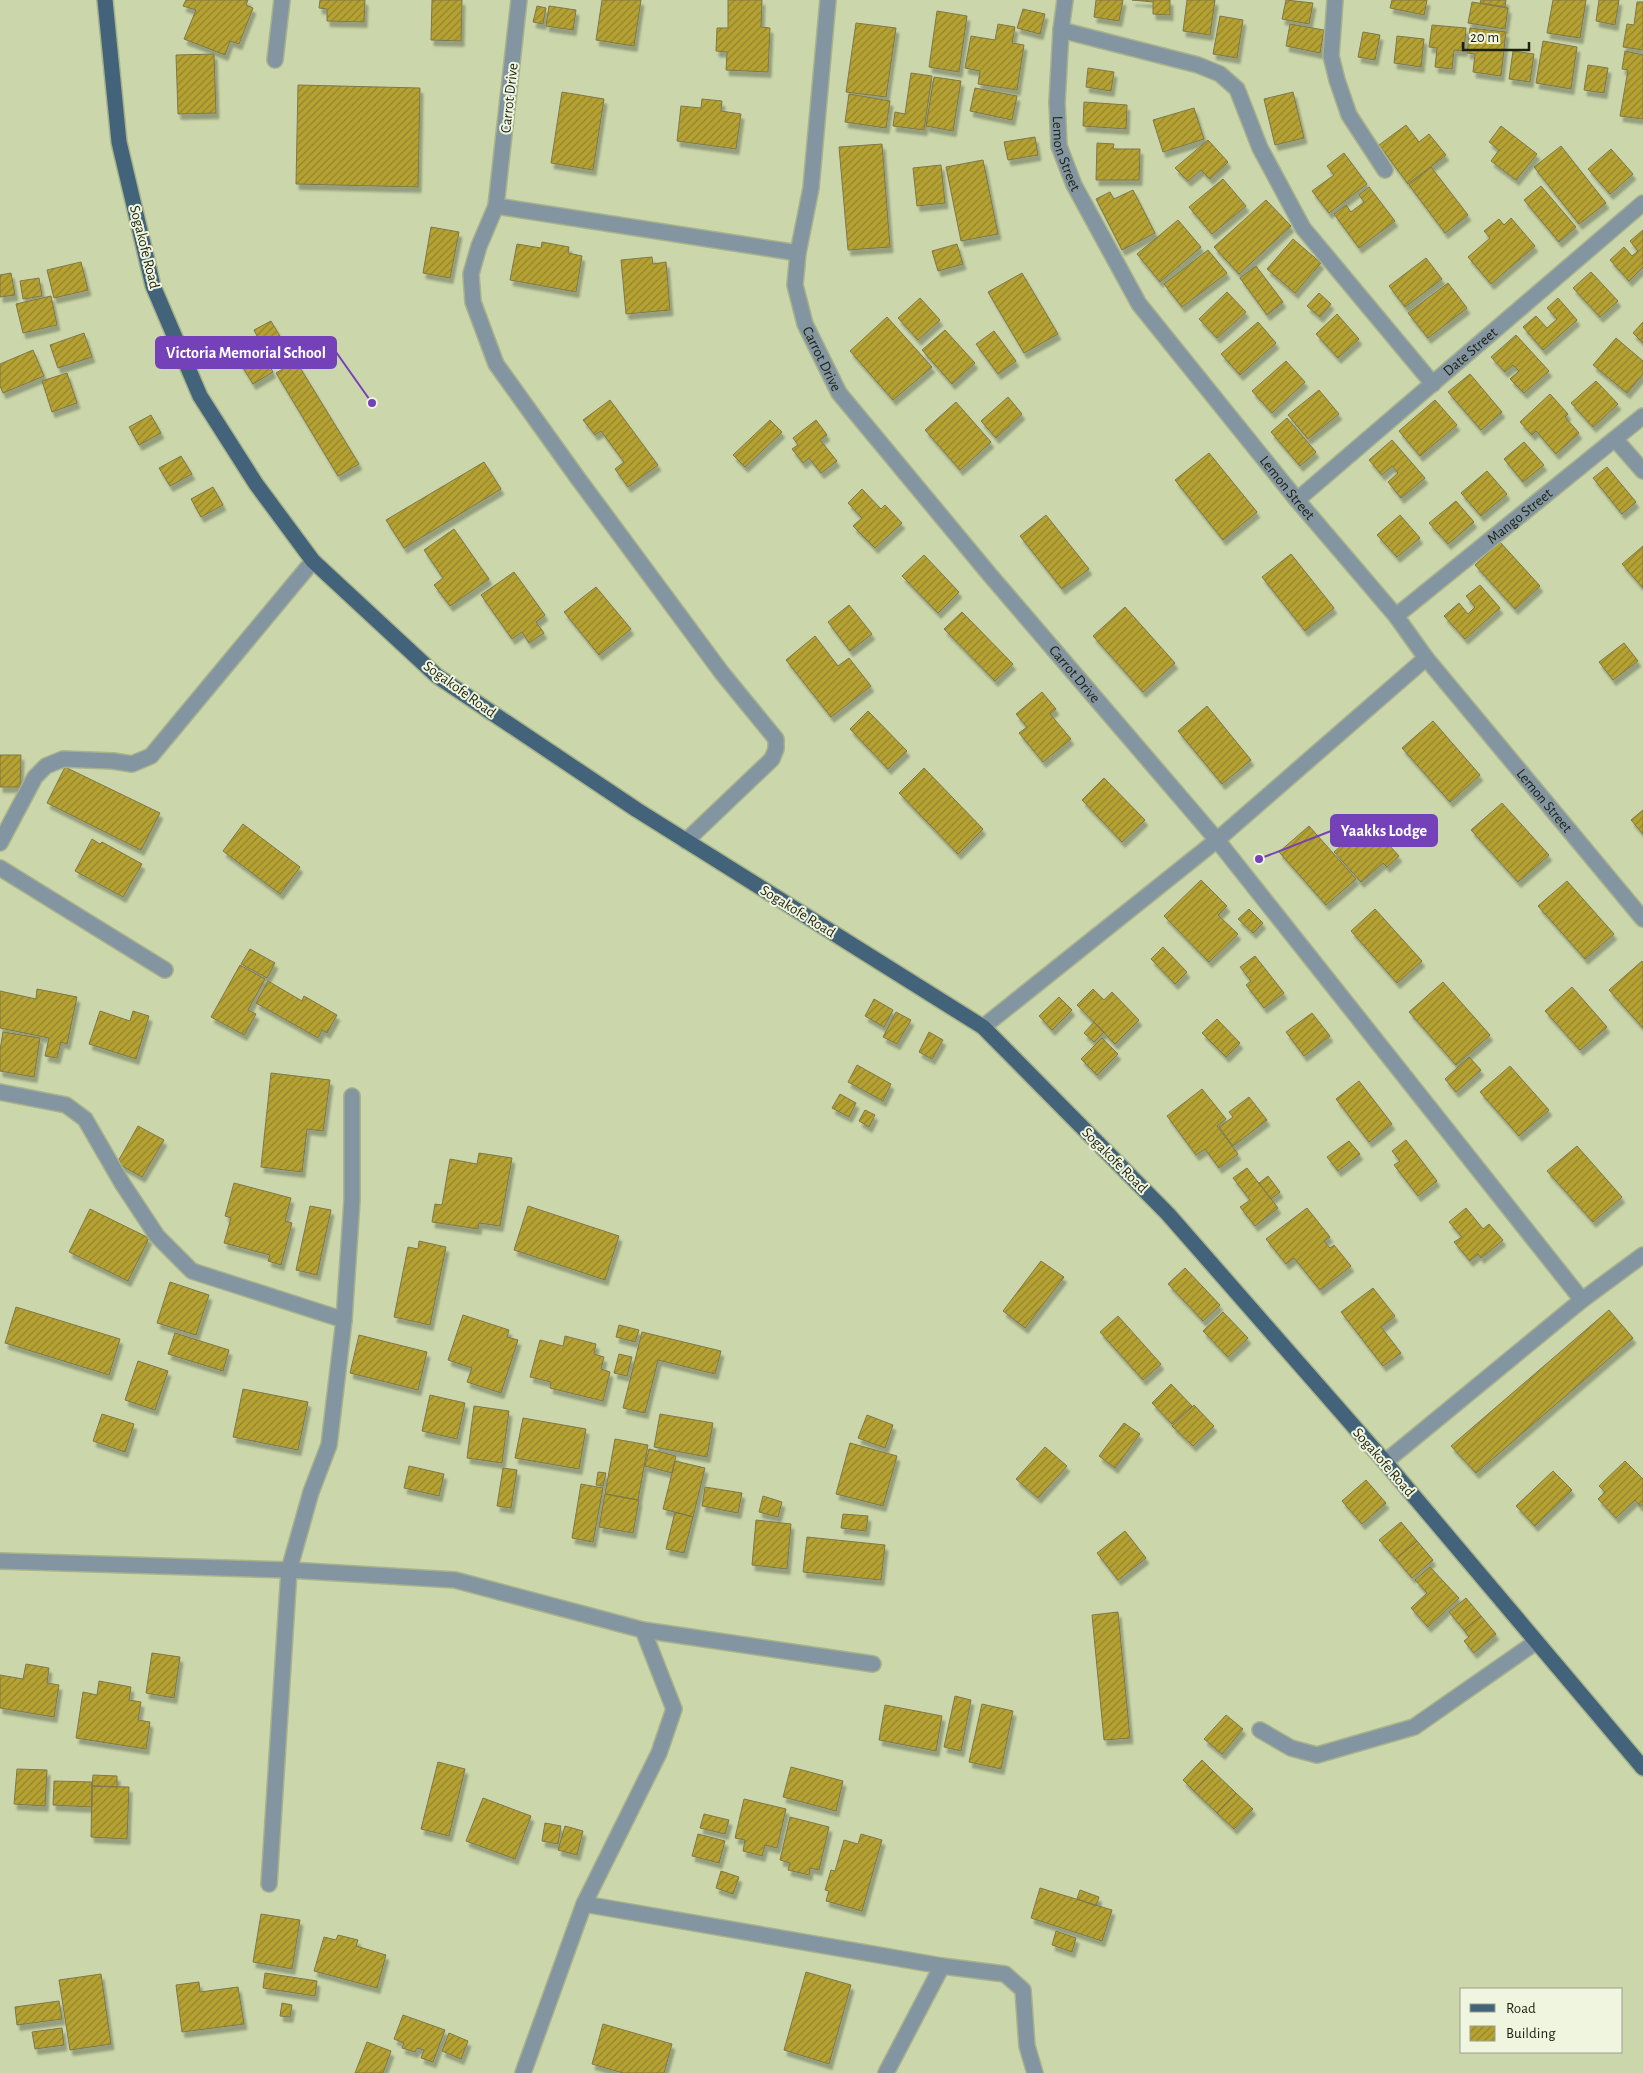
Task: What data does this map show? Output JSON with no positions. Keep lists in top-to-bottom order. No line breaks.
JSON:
{"streets":{"main road":["Sogakofe Road"],"street":["Carrot Drive","Lemon Street","Date Street","Mango Street"]},"crossings":[["Carrot Drive","Sogakofe Road"],["Lemon Street","Date Street"],["Lemon Street","Mango Street"]],"places":["Victoria Memorial School","Yaakks Lodge"],"legend":["Road","Building"],"scale_bar":"20 m"}
